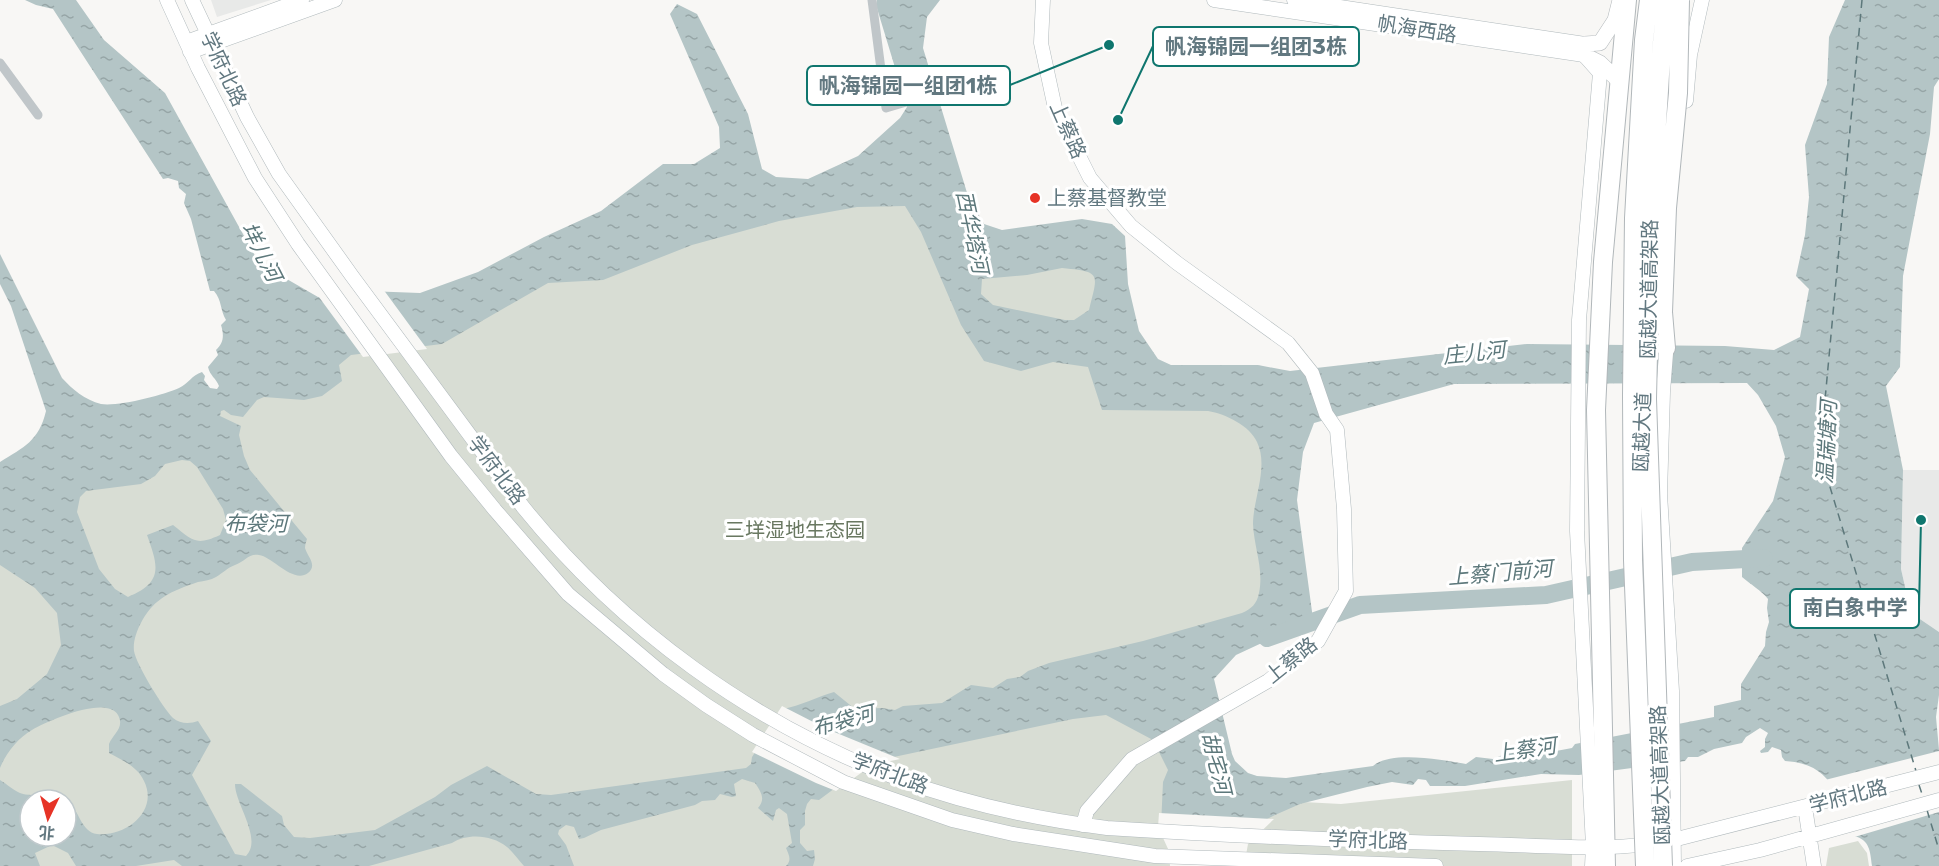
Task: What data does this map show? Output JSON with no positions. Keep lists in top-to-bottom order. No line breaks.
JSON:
{"streets":{"highway":["瓯越大道高架路","瓯越大道"],"main road":["帆海西路","学府北路","上蔡路"]},"crossings":[["学府北路","上蔡路"],["学府北路","瓯越大道"]],"water":["西华塔河","垟儿河","庄儿河","温瑞塘河","布袋河","上蔡门前河","上蔡河","胡宅河"],"parks":["三垟湿地生态园"],"places":["帆海锦园一组团1栋","帆海锦园一组团3栋","上蔡基督教堂","南白象中学"],"north":"bottom"}
